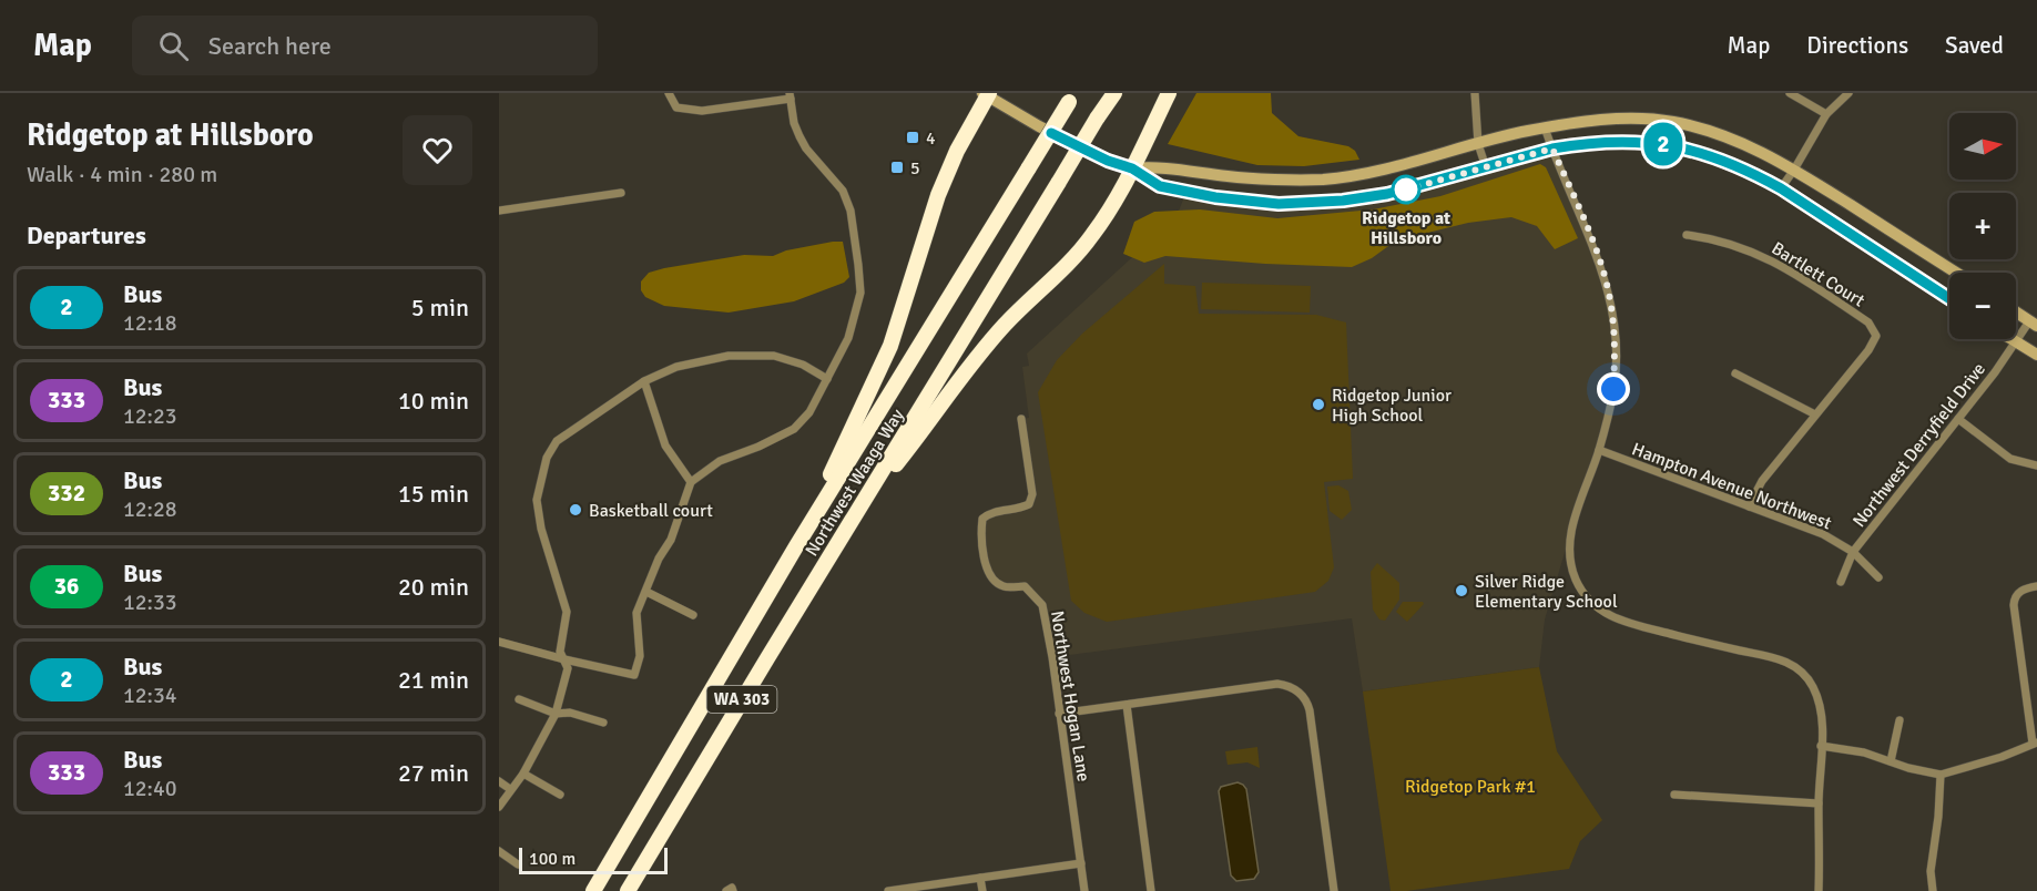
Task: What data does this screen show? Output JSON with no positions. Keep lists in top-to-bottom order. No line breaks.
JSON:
{"streets":{"highway":["Northwest Waaga Way","WA 303"],"street":["Bartlett Court","Northwest Derryfield Drive","Hampton Avenue Northwest","Northwest Hogan Lane"]},"crossings":[["Bartlett Court","Hampton Avenue Northwest"],["Northwest Derryfield Drive","Hampton Avenue Northwest"]],"parks":["Ridgetop Park #1"],"places":{"transit":["4","5"],"other":["Ridgetop at Hillsboro","Ridgetop Junior High School","Basketball court","Silver Ridge Elementary School"]},"lines":["bus line 2"],"scale_bar":"100 m","north":"right","page":{"header":"Map","search":"Search here","nav":["Map","Directions","Saved"],"heading":[["Ridgetop at Hillsboro","Walk · 4 min · 280 m"],"Departures"],"on_map":"2","map_buttons":["+","−"],"list":[{"mark":"2","name":"Bus","note":"12:18","value":"5 min"},{"mark":"333","name":"Bus","note":"12:23","value":"10 min"},{"mark":"332","name":"Bus","note":"12:28","value":"15 min"},{"mark":"36","name":"Bus","note":"12:33","value":"20 min"},{"mark":"2","name":"Bus","note":"12:34","value":"21 min"},{"mark":"333","name":"Bus","note":"12:40","value":"27 min"}],"scale":"100 m"}}
